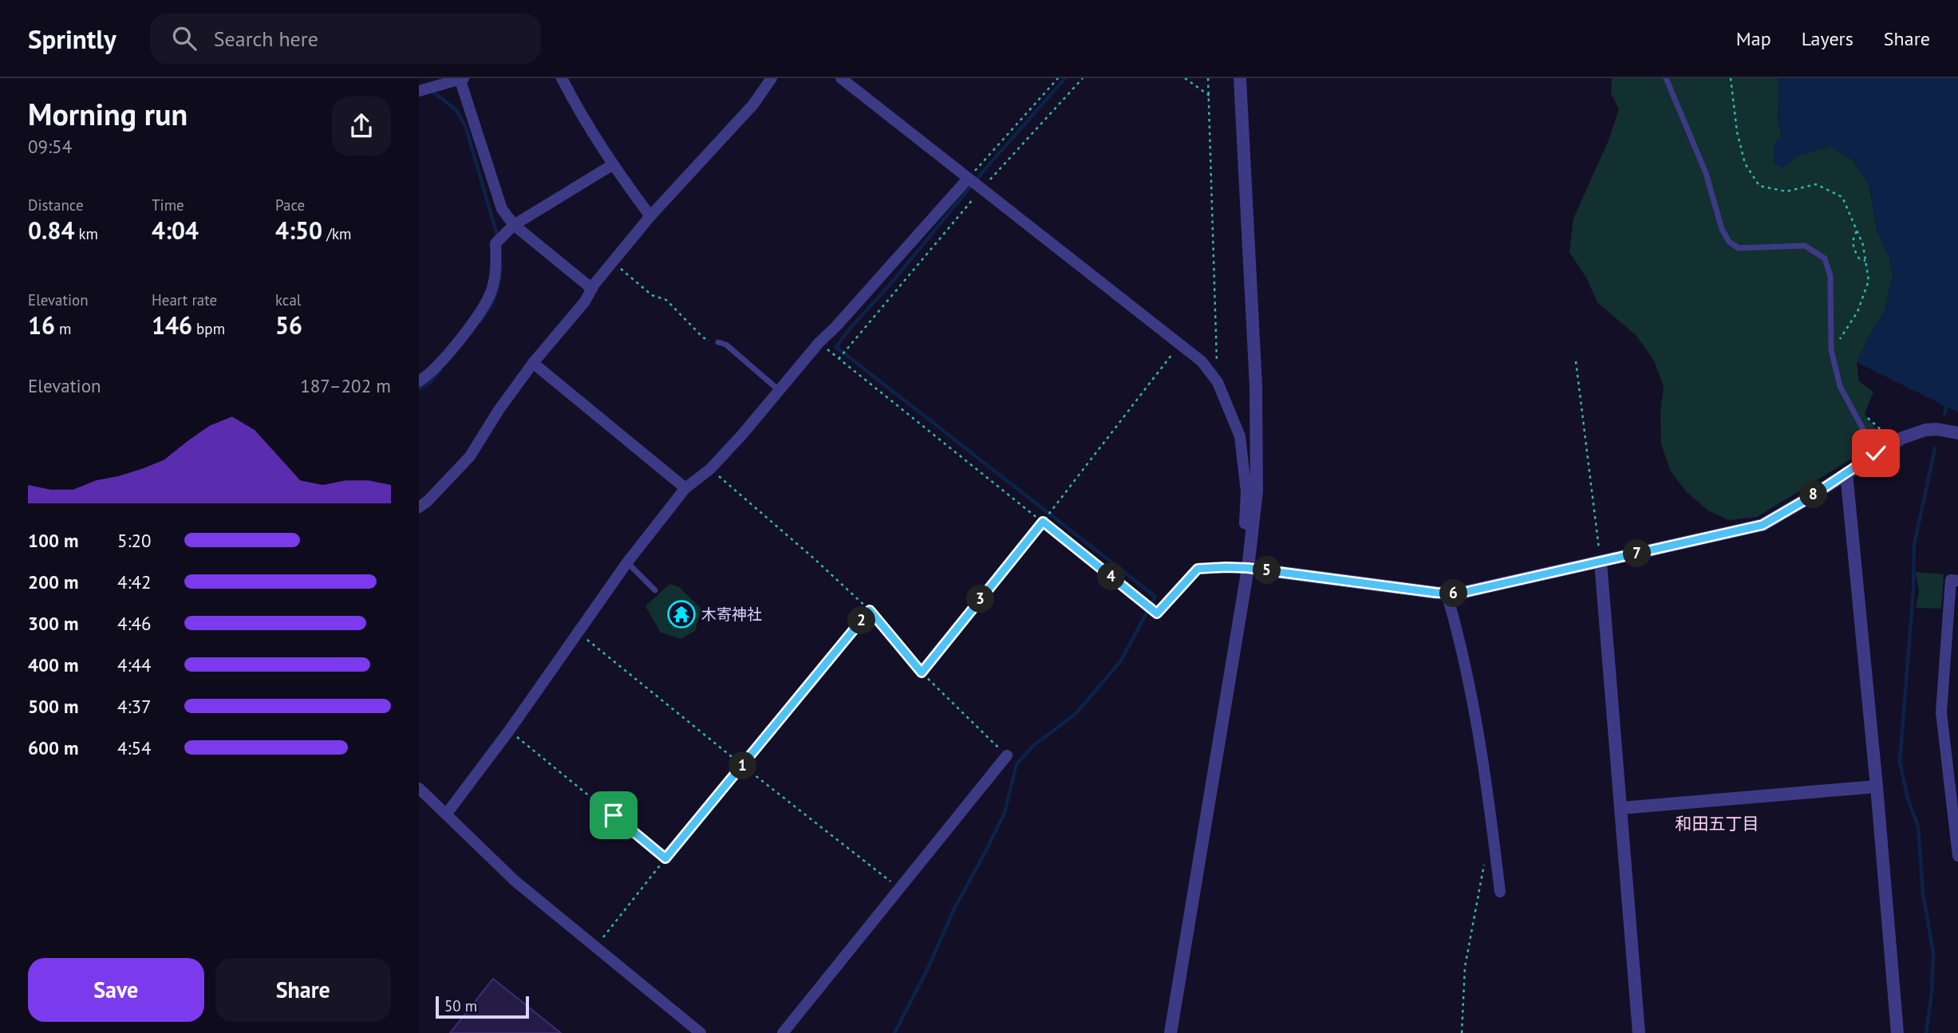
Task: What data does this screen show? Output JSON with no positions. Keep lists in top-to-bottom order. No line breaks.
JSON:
{"districts":["和田五丁目"],"places":{"temple":["木寄神社"]},"scale_bar":"50 m","page":{"header":"Sprintly","search":"Search here","nav":["Map","Layers","Share"],"heading":["Morning run","09:54"],"stats":[["Distance","0.84 km"],["Time","4:04"],["Pace","4:50 /km"],["Elevation","16 m"],["Heart rate","146 bpm"],["kcal","56"]],"chart":["Elevation","187–202 m"],"pins":["8","7","5","4","6","3","2","1"],"list":[{"name":"100 m","note":"5:20"},{"name":"200 m","note":"4:42"},{"name":"300 m","note":"4:46"},{"name":"400 m","note":"4:44"},{"name":"500 m","note":"4:37"},{"name":"600 m","note":"4:54"}],"buttons":["Save","Share"],"scale":"50 m"}}
